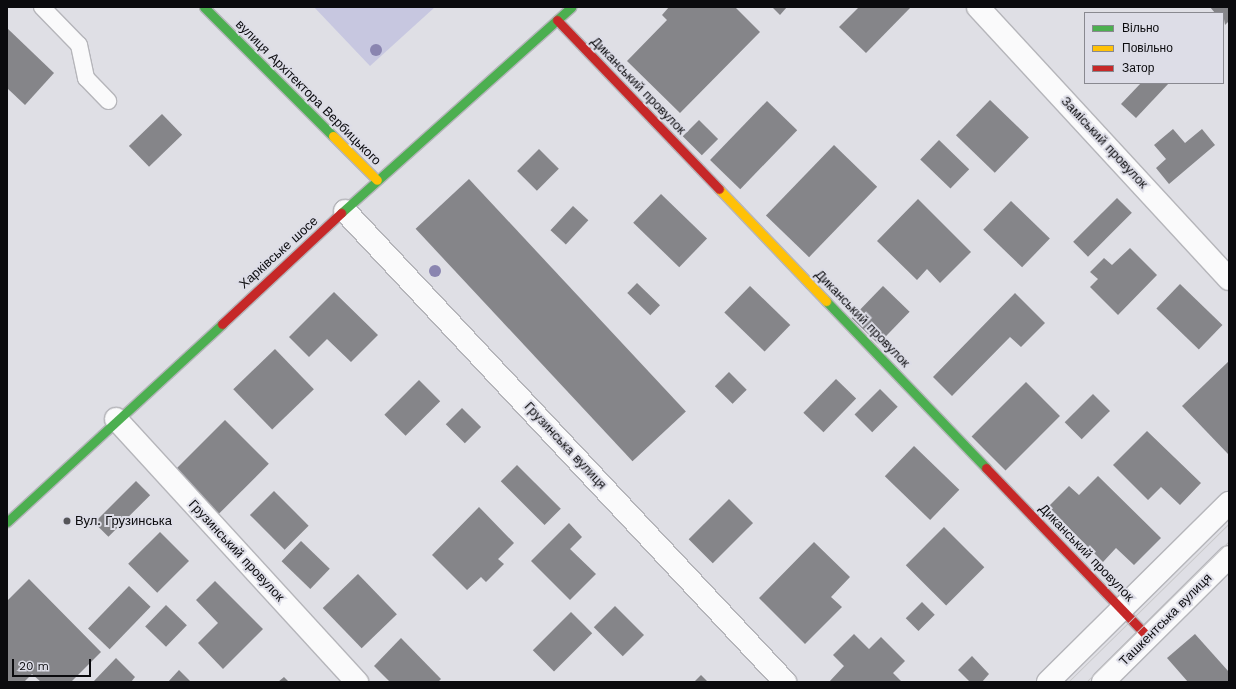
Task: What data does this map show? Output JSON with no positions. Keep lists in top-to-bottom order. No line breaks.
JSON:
{"streets":{"street":["Диканський провулок","вулиця Архітектора Вербицького","Заміський провулок","Харківське шосе","Грузинська вулиця","Грузинський провулок","Ташкентська вулиця"]},"crossings":[["Диканський провулок","Харківське шосе"],["Диканський провулок","Ташкентська вулиця"],["вулиця Архітектора Вербицького","Харківське шосе"],["Харківське шосе","Грузинська вулиця"],["Харківське шосе","Грузинський провулок"]],"places":["Вул. Грузинська"],"legend":["Вільно","Повільно","Затор"],"scale_bar":"20 m"}
